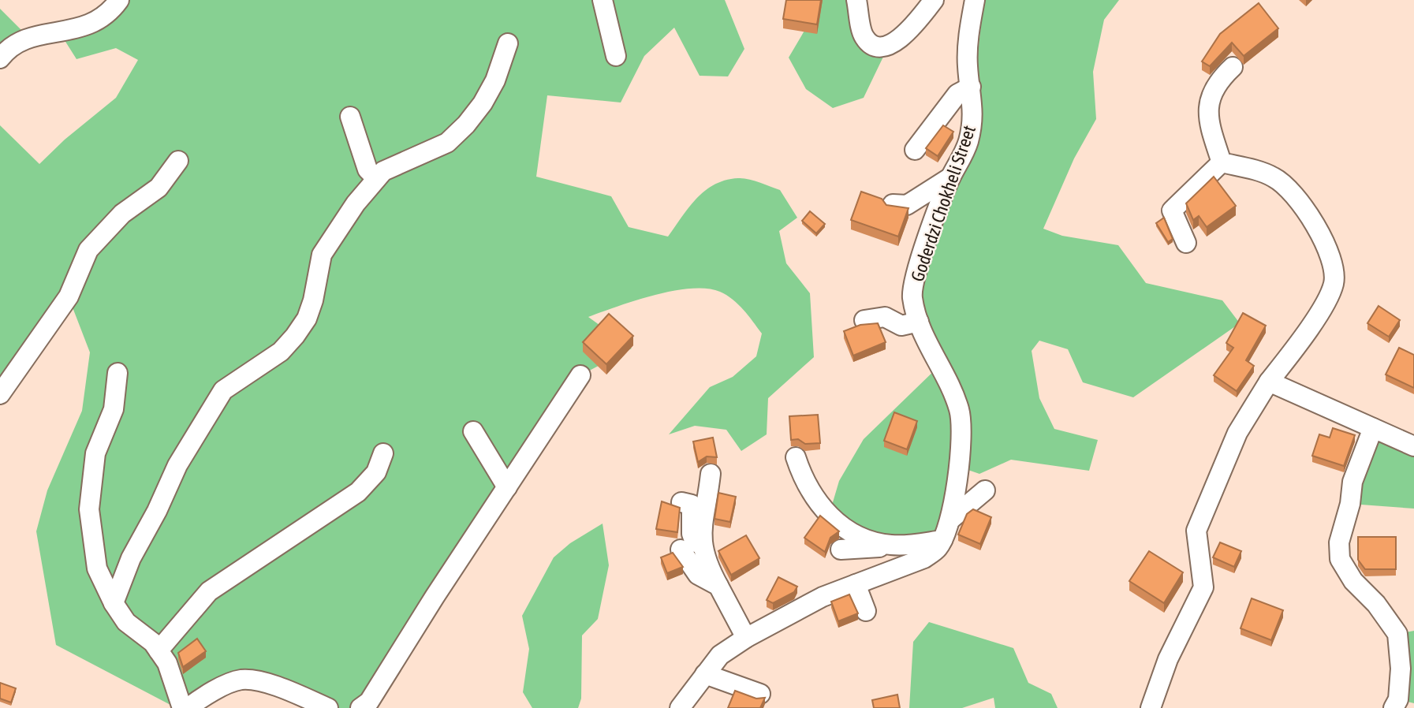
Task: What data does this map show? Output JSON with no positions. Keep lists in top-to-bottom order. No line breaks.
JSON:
{"streets":{"street":["Goderdzi Chokheli Street"]}}
